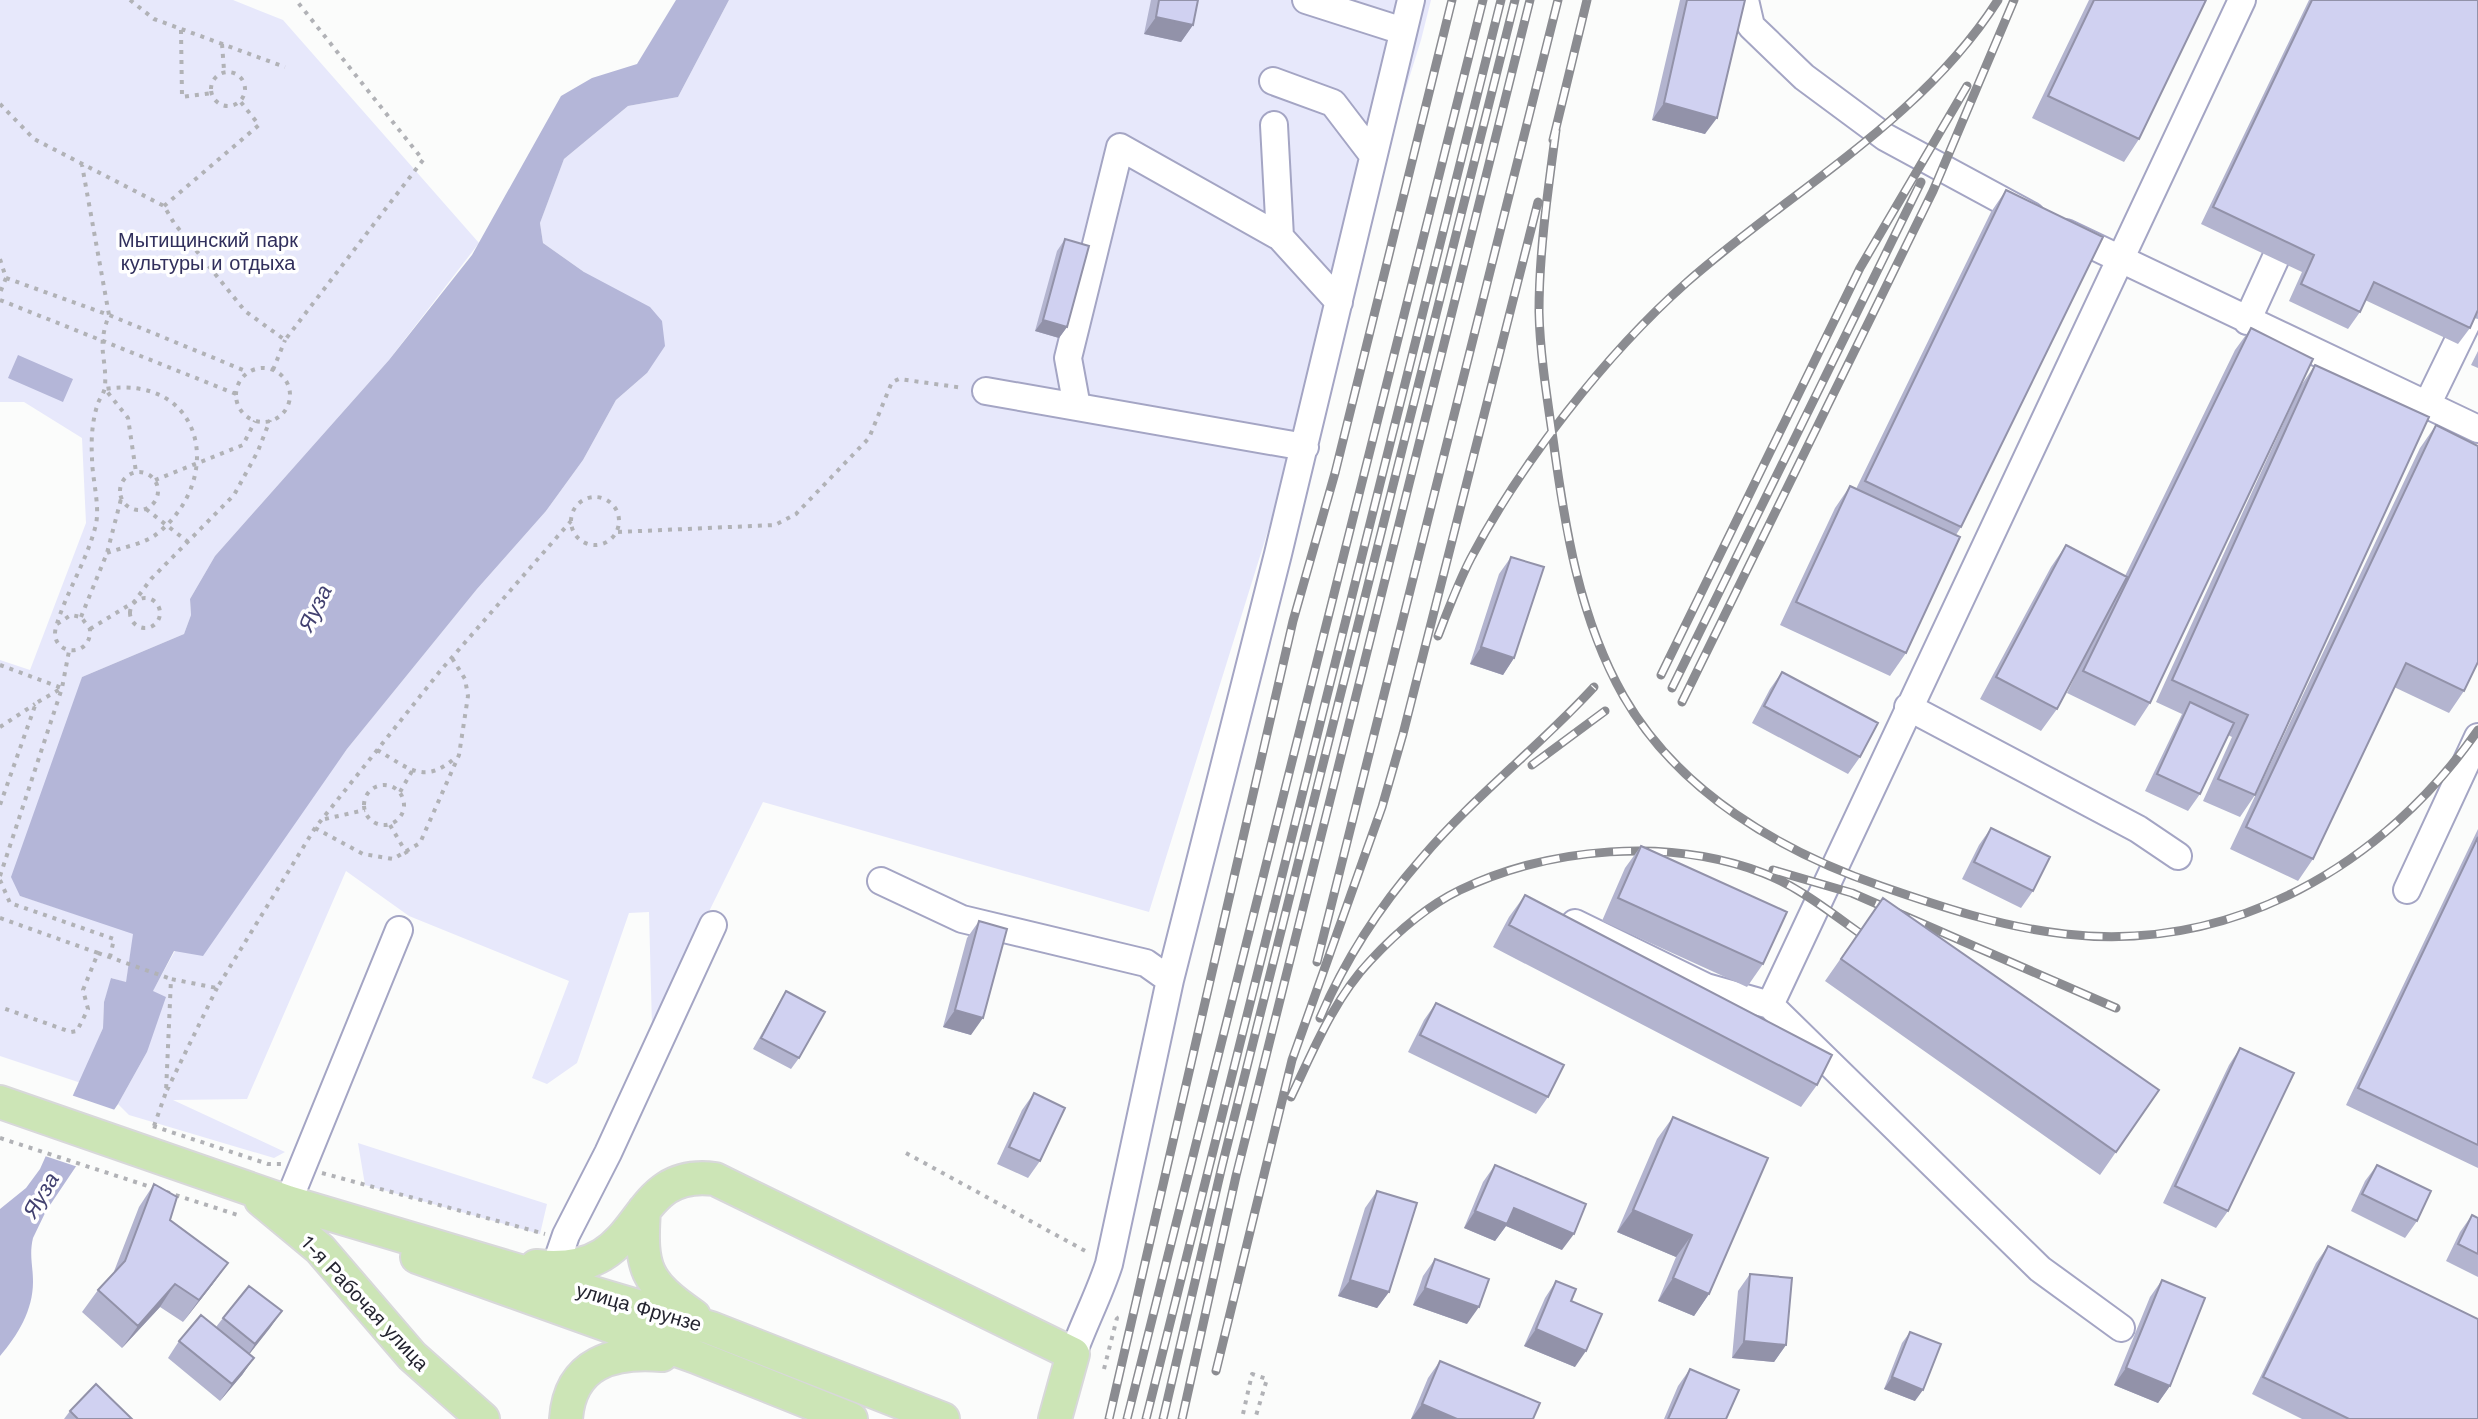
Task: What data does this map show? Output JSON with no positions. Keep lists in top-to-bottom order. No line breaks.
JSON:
{"streets":{"main road":["1-я Рабочая улица","улица Фрунзе"]},"crossings":[["1-я Рабочая улица","улица Фрунзе"]],"water":["Яуза"],"parks":["Мытищинский парк культуры и отдыха"]}
